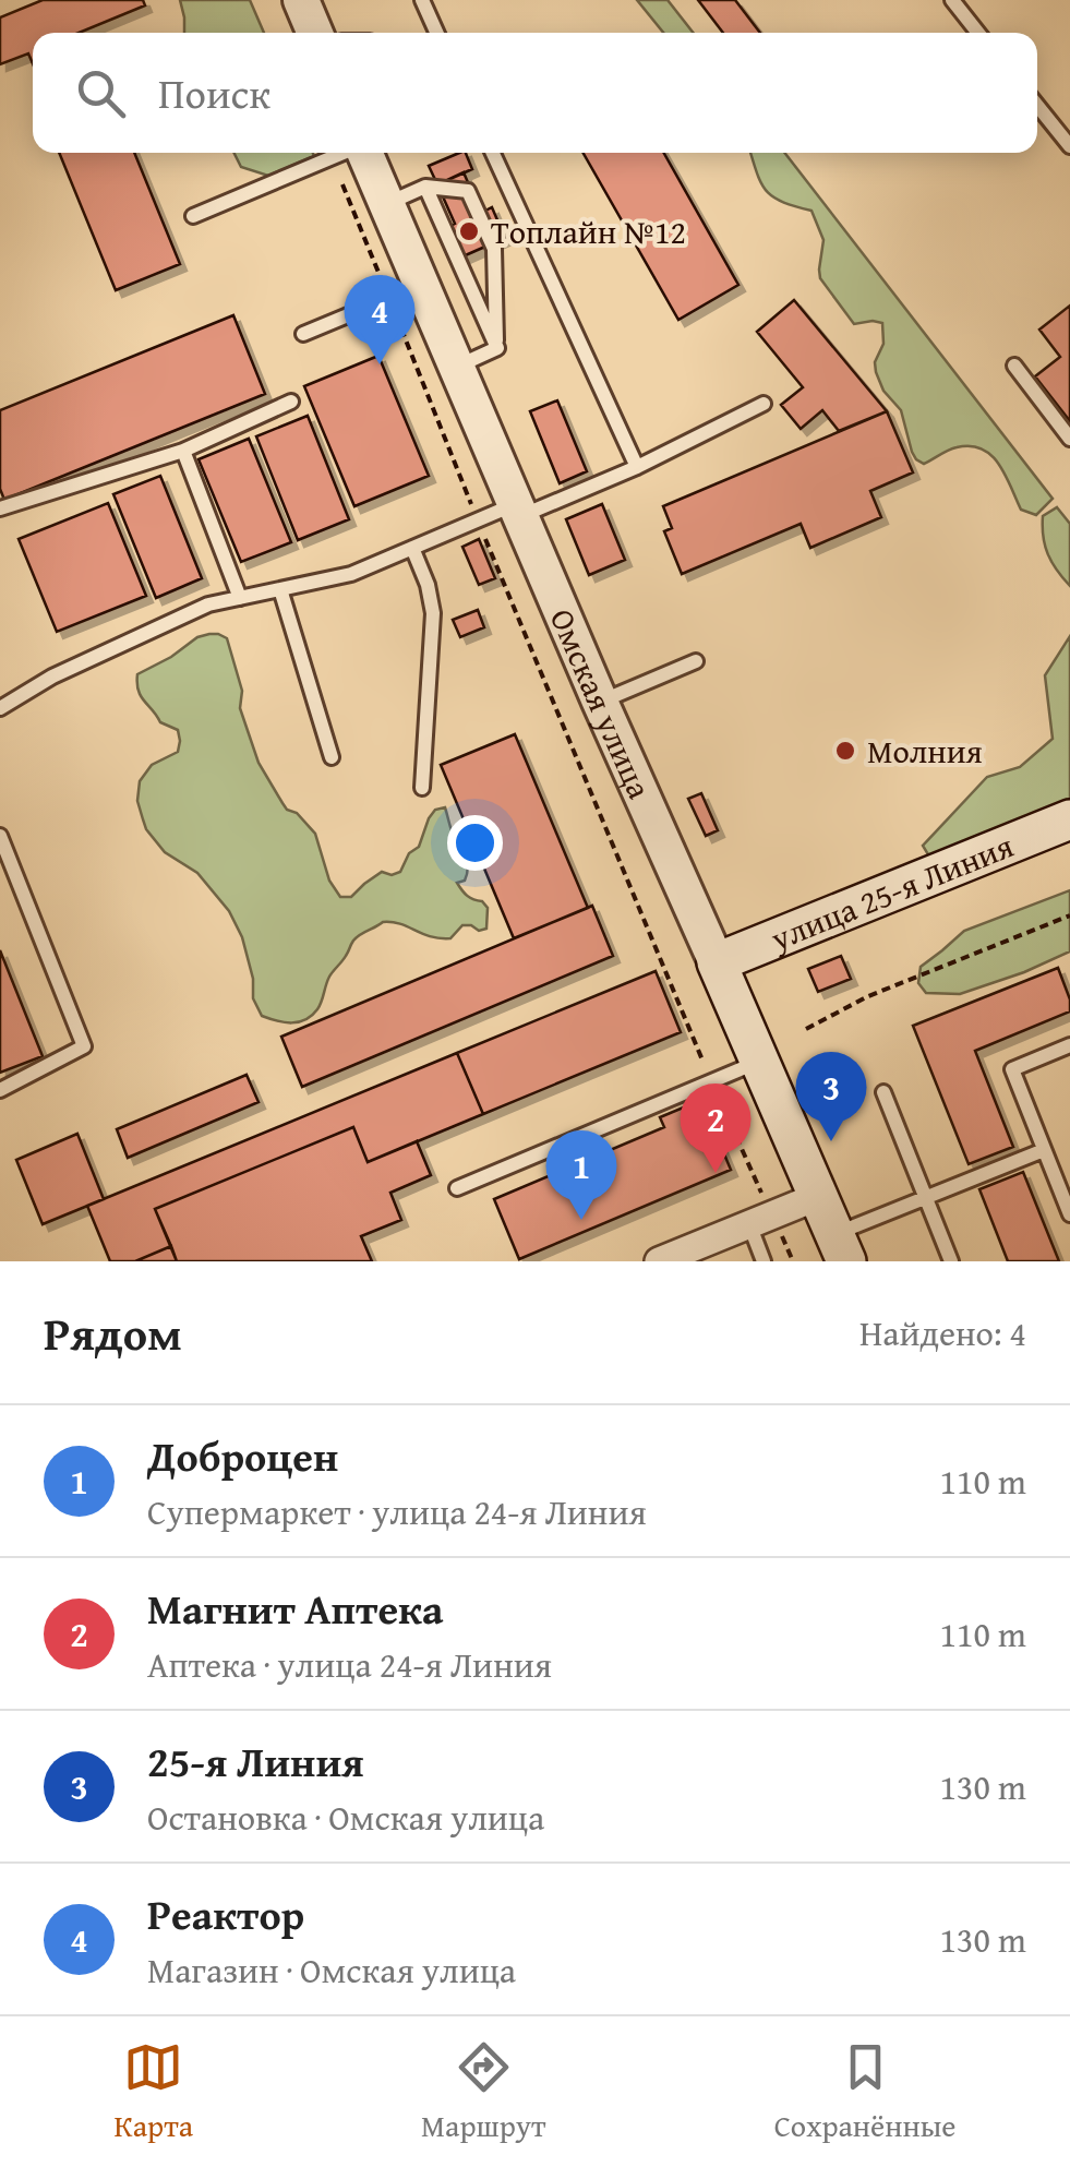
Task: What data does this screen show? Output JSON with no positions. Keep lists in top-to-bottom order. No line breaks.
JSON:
{"streets":{"main road":["Омская улица","улица 25-я Линия"]},"crossings":[["Омская улица","улица 25-я Линия"]],"places":["Топлайн №12","Молния"],"page":{"search":"Поиск","pins":["4","3","2","1"],"heading":["Рядом","Найдено: 4"],"list":[{"mark":"1","name":"Доброцен","note":"Супермаркет · улица 24-я Линия","value":"110 m"},{"mark":"2","name":"Магнит Аптека","note":"Аптека · улица 24-я Линия","value":"110 m"},{"mark":"3","name":"25-я Линия","note":"Остановка · Омская улица","value":"130 m"},{"mark":"4","name":"Реактор","note":"Магазин · Омская улица","value":"130 m"}],"nav":["Карта","Маршрут","Сохранённые"]}}
